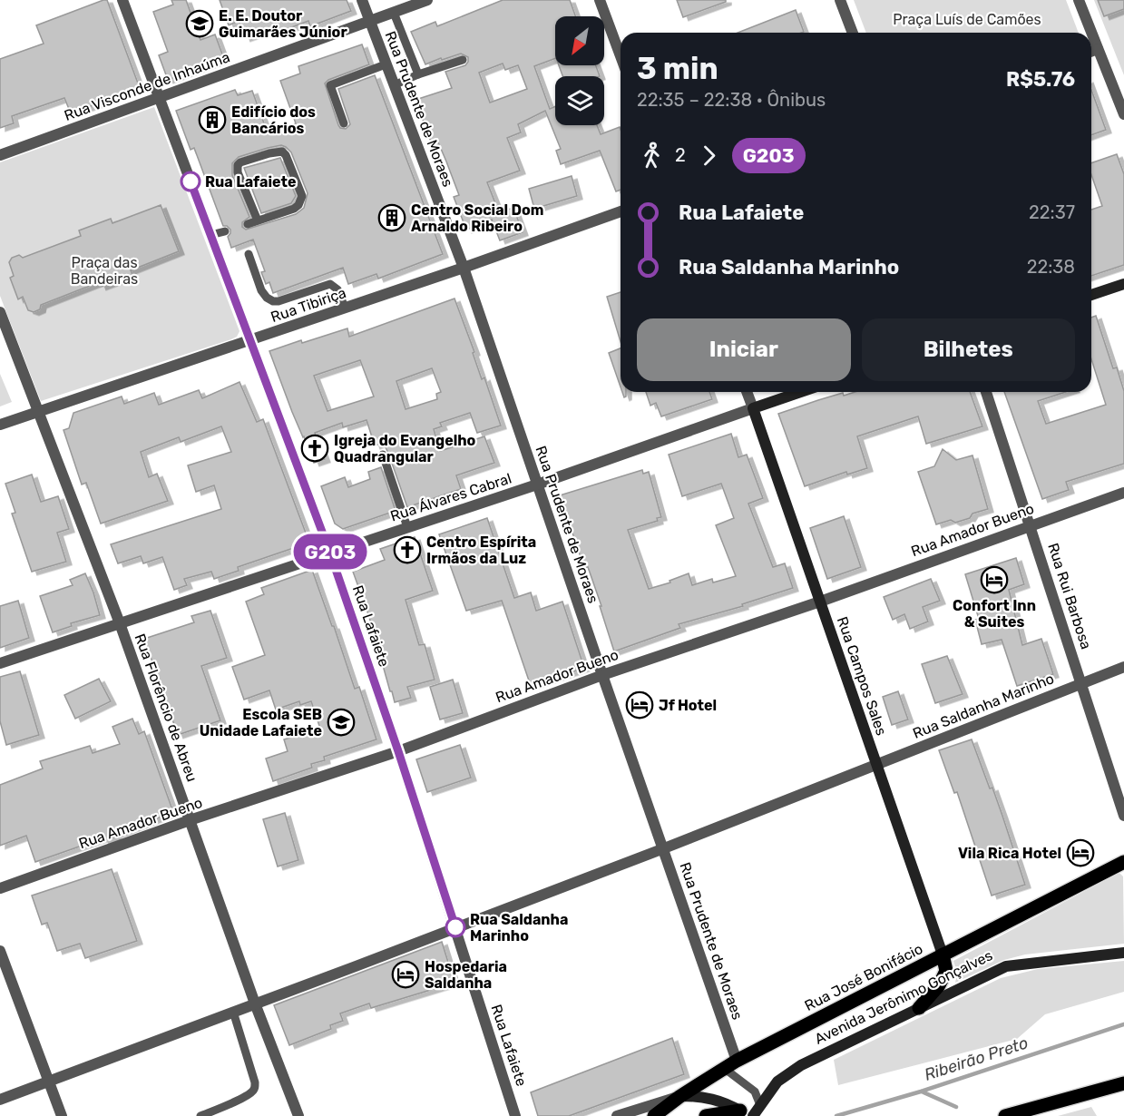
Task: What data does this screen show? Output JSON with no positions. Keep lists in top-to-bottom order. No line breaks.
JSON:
{"streets":{"main road":["Rua Álvares Cabral","Rua Campos Sales","Rua José Bonifácio","Avenida Jerônimo Gonçalves"],"street":["Rua Visconde de Inhaúma","Rua Prudente de Moraes","Rua Tibiriça","Rua Amador Bueno","Rua Rui Barbosa","Rua Lafaiete","Rua Saldanha Marinho","Rua Florêncio de Abreu"]},"crossings":[["Rua Visconde de Inhaúma","Rua Prudente de Moraes"],["Rua Visconde de Inhaúma","Rua Lafaiete"],["Rua Prudente de Moraes","Rua Tibiriça"],["Rua Prudente de Moraes","Rua Álvares Cabral"],["Rua Prudente de Moraes","Rua Amador Bueno"],["Rua Prudente de Moraes","Rua Saldanha Marinho"],["Rua Prudente de Moraes","Rua José Bonifácio"],["Rua Tibiriça","Rua Lafaiete"],["Rua Tibiriça","Rua Florêncio de Abreu"],["Rua Álvares Cabral","Rua Lafaiete"],["Rua Álvares Cabral","Rua Campos Sales"],["Rua Álvares Cabral","Rua Florêncio de Abreu"],["Rua Amador Bueno","Rua Rui Barbosa"],["Rua Amador Bueno","Rua Lafaiete"],["Rua Amador Bueno","Rua Campos Sales"],["Rua Amador Bueno","Rua Florêncio de Abreu"],["Rua Rui Barbosa","Rua Saldanha Marinho"],["Rua Lafaiete","Rua Saldanha Marinho"],["Rua Campos Sales","Rua Saldanha Marinho"],["Rua Campos Sales","Rua José Bonifácio"],["Rua Saldanha Marinho","Rua Florêncio de Abreu"]],"water":["Ribeirão Preto"],"parks":["Praça Luís de Camões","Praça das Bandeiras"],"places":{"school or university":["E. E. Doutor Guimarães Júnior","Escola SEB Unidade Lafaiete"],"building":["Edifício dos Bancários","Centro Social Dom Arnaldo Ribeiro"],"other":["Rua Lafaiete","Rua Saldanha Marinho"],"church":["Igreja do Evangelho Quadrangular","Centro Espírita Irmãos da Luz"],"hotel":["Confort Inn & Suites","Jf Hotel","Vila Rica Hotel","Hospedaria Saldanha"]},"lines":["bus line G203"],"north":"bottom left","page":{"on_map":"G203","heading":["3 min","22:35 – 22:38 · Ônibus","R$5.76"],"legs":["2","G203"],"list":[{"name":"Rua Lafaiete","value":"22:37"},{"name":"Rua Saldanha Marinho","value":"22:38"}],"buttons":["Iniciar","Bilhetes"]}}
